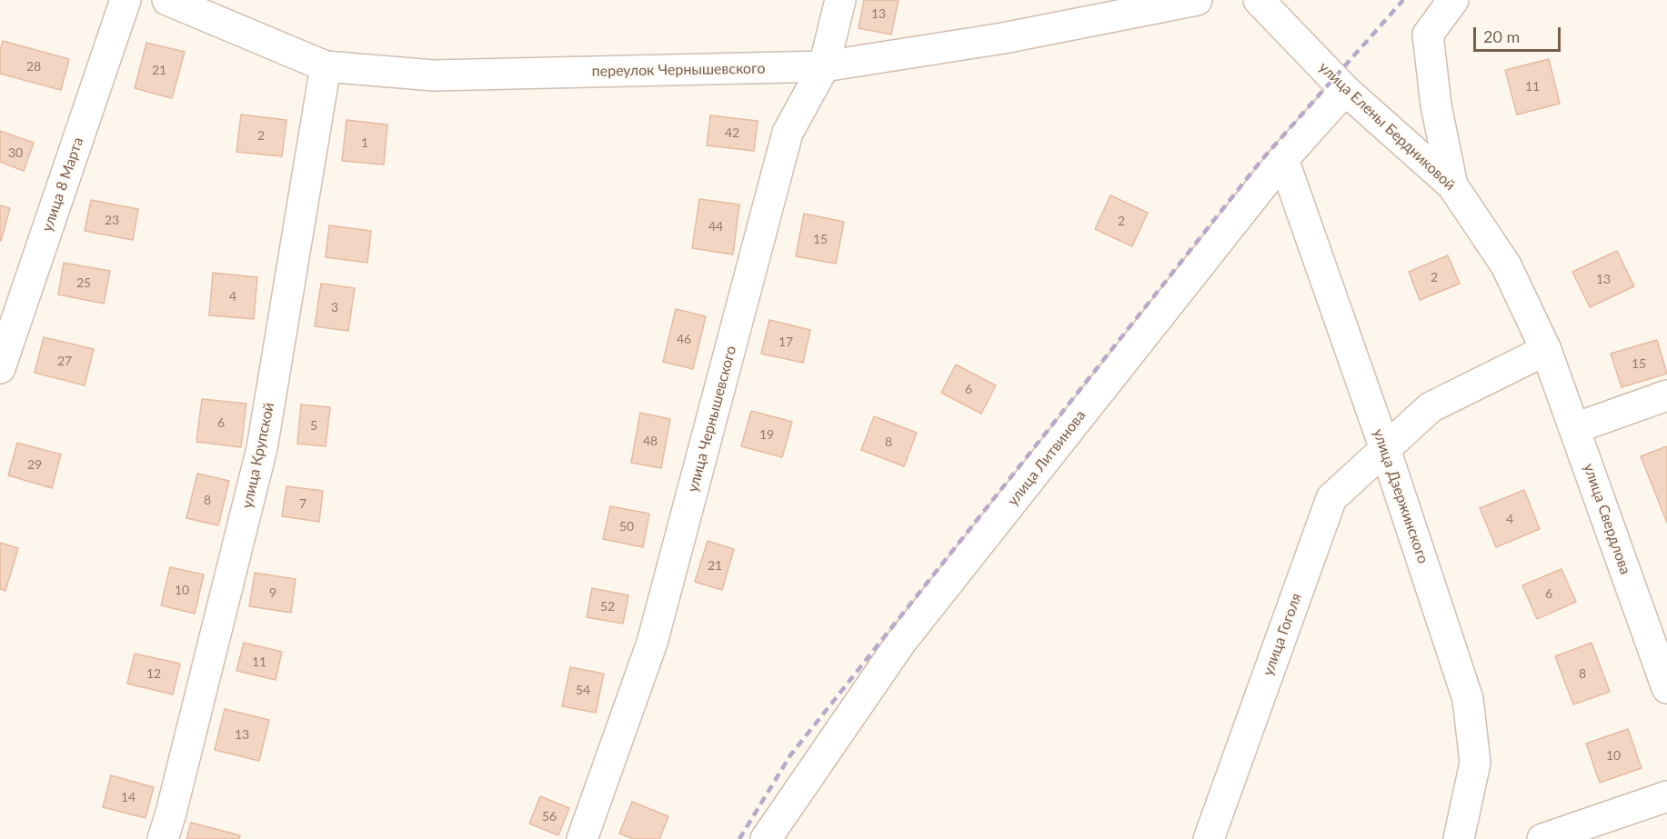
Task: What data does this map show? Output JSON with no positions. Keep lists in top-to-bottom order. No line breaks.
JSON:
{"streets":{"street":["переулок Чернышевского","улица Елены Бердниковой","улица 8 Марта","улица Чернышевского","улица Крупской","улица Литвинова","улица Дзержинского","улица Свердлова","улица Гоголя"]},"crossings":[["переулок Чернышевского","улица Чернышевского"],["переулок Чернышевского","улица Крупской"],["улица Елены Бердниковой","улица Литвинова"],["улица Елены Бердниковой","улица Свердлова"],["улица Елены Бердниковой","улица Гоголя"],["улица Литвинова","улица Дзержинского"],["улица Дзержинского","улица Гоголя"],["улица Свердлова","улица Гоголя"]],"house_numbers":["13","28","21","11","42","2","1","30","23","2","44","15","2","13","25","4","3","46","17","27","15","6","6","5","19","48","8","29","8","7","4","50","21","10","9","6","52","11","12","8","54","13","10","14","56"],"scale_bar":"20 m"}
